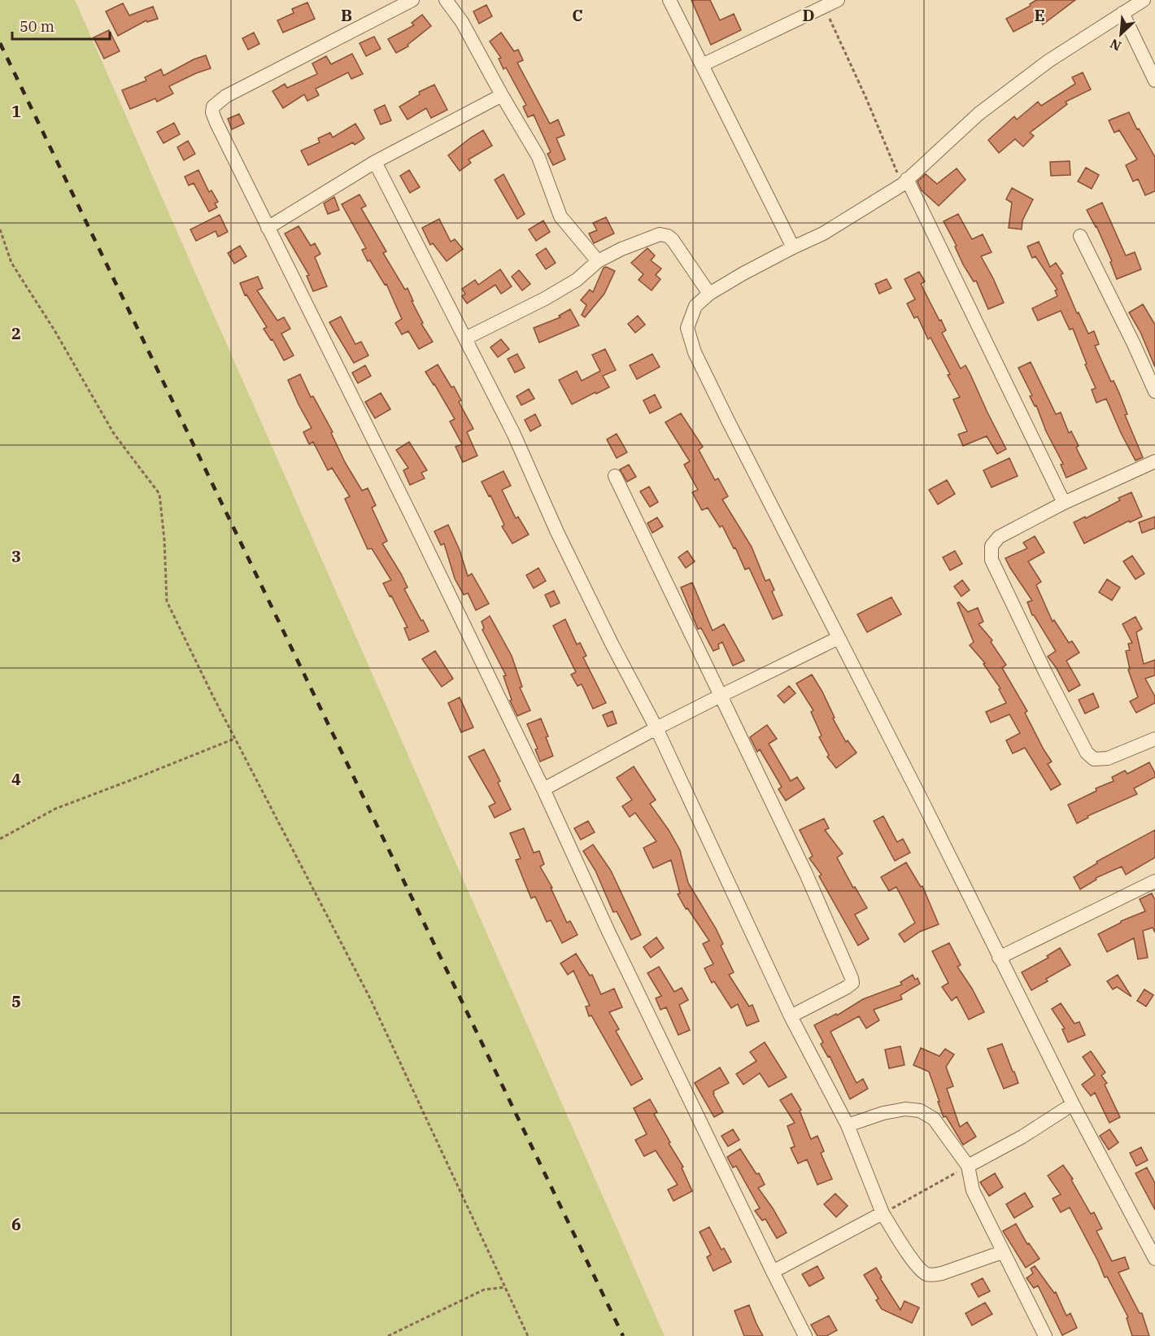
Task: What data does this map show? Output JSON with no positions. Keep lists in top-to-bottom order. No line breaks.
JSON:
{"scale_bar":"50 m","north":"bottom left","grid":{"columns":["B","C","D","E"],"rows":["1","2","3","4","5","6"]}}
